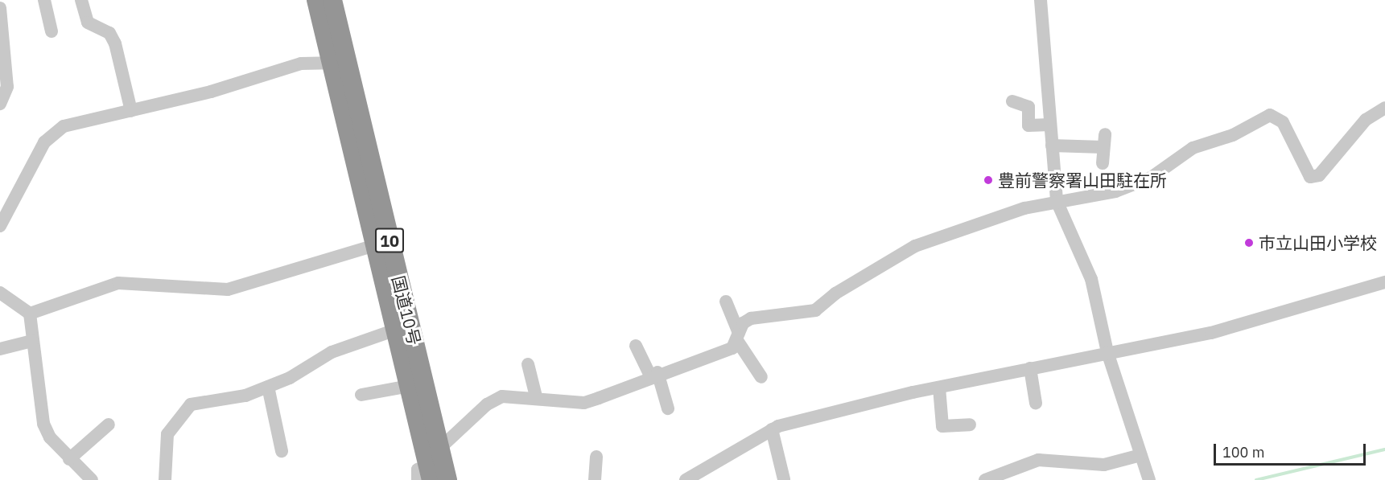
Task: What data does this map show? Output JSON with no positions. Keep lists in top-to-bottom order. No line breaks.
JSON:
{"streets":{"highway":["10","国道10号"]},"places":["豊前警察署山田駐在所","市立山田小学校"],"scale_bar":"100 m"}
